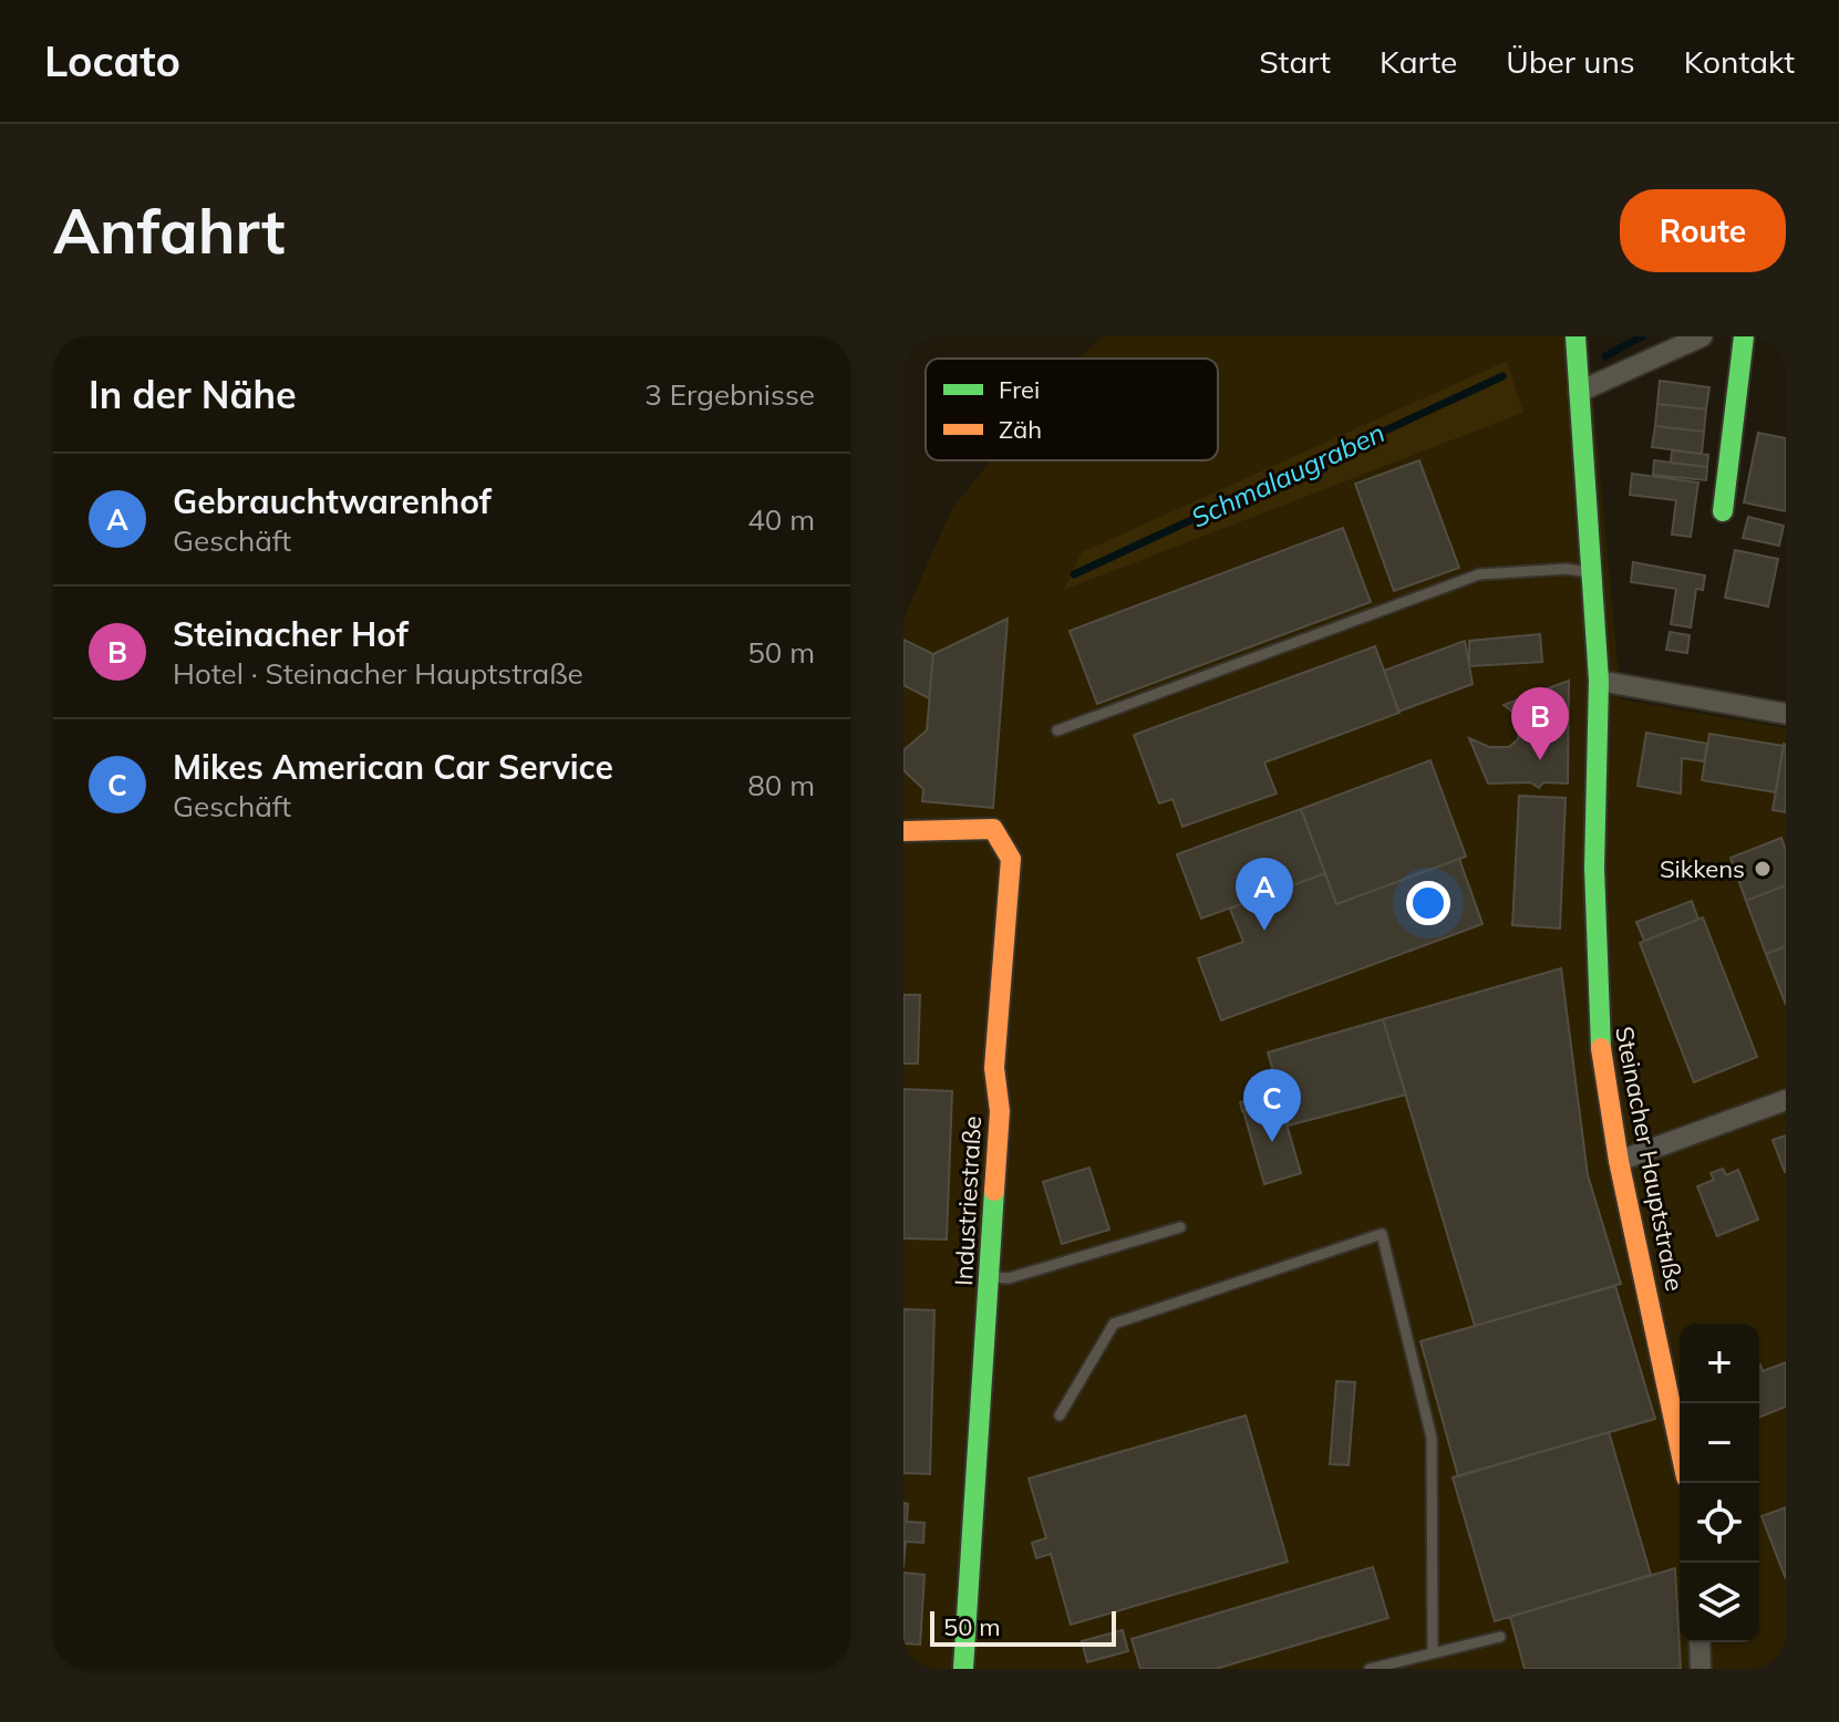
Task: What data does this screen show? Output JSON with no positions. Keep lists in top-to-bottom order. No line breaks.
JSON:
{"streets":{"street":["Steinacher Hauptstraße","Industriestraße"]},"water":["Schmalaugraben"],"places":["Sikkens"],"legend":["Frei","Zäh"],"scale_bar":"50 m","page":{"header":"Locato","nav":["Start","Karte","Über uns","Kontakt"],"buttons":"Route","title":"Anfahrt","heading":["In der Nähe","3 Ergebnisse"],"list":[{"mark":"A","name":"Gebrauchtwarenhof","note":"Geschäft","value":"40 m"},{"mark":"B","name":"Steinacher Hof","note":"Hotel · Steinacher Hauptstraße","value":"50 m"},{"mark":"C","name":"Mikes American Car Service","note":"Geschäft","value":"80 m"}],"pins":["B","A","C"],"map_buttons":["+","−"],"scale":"50 m"}}
